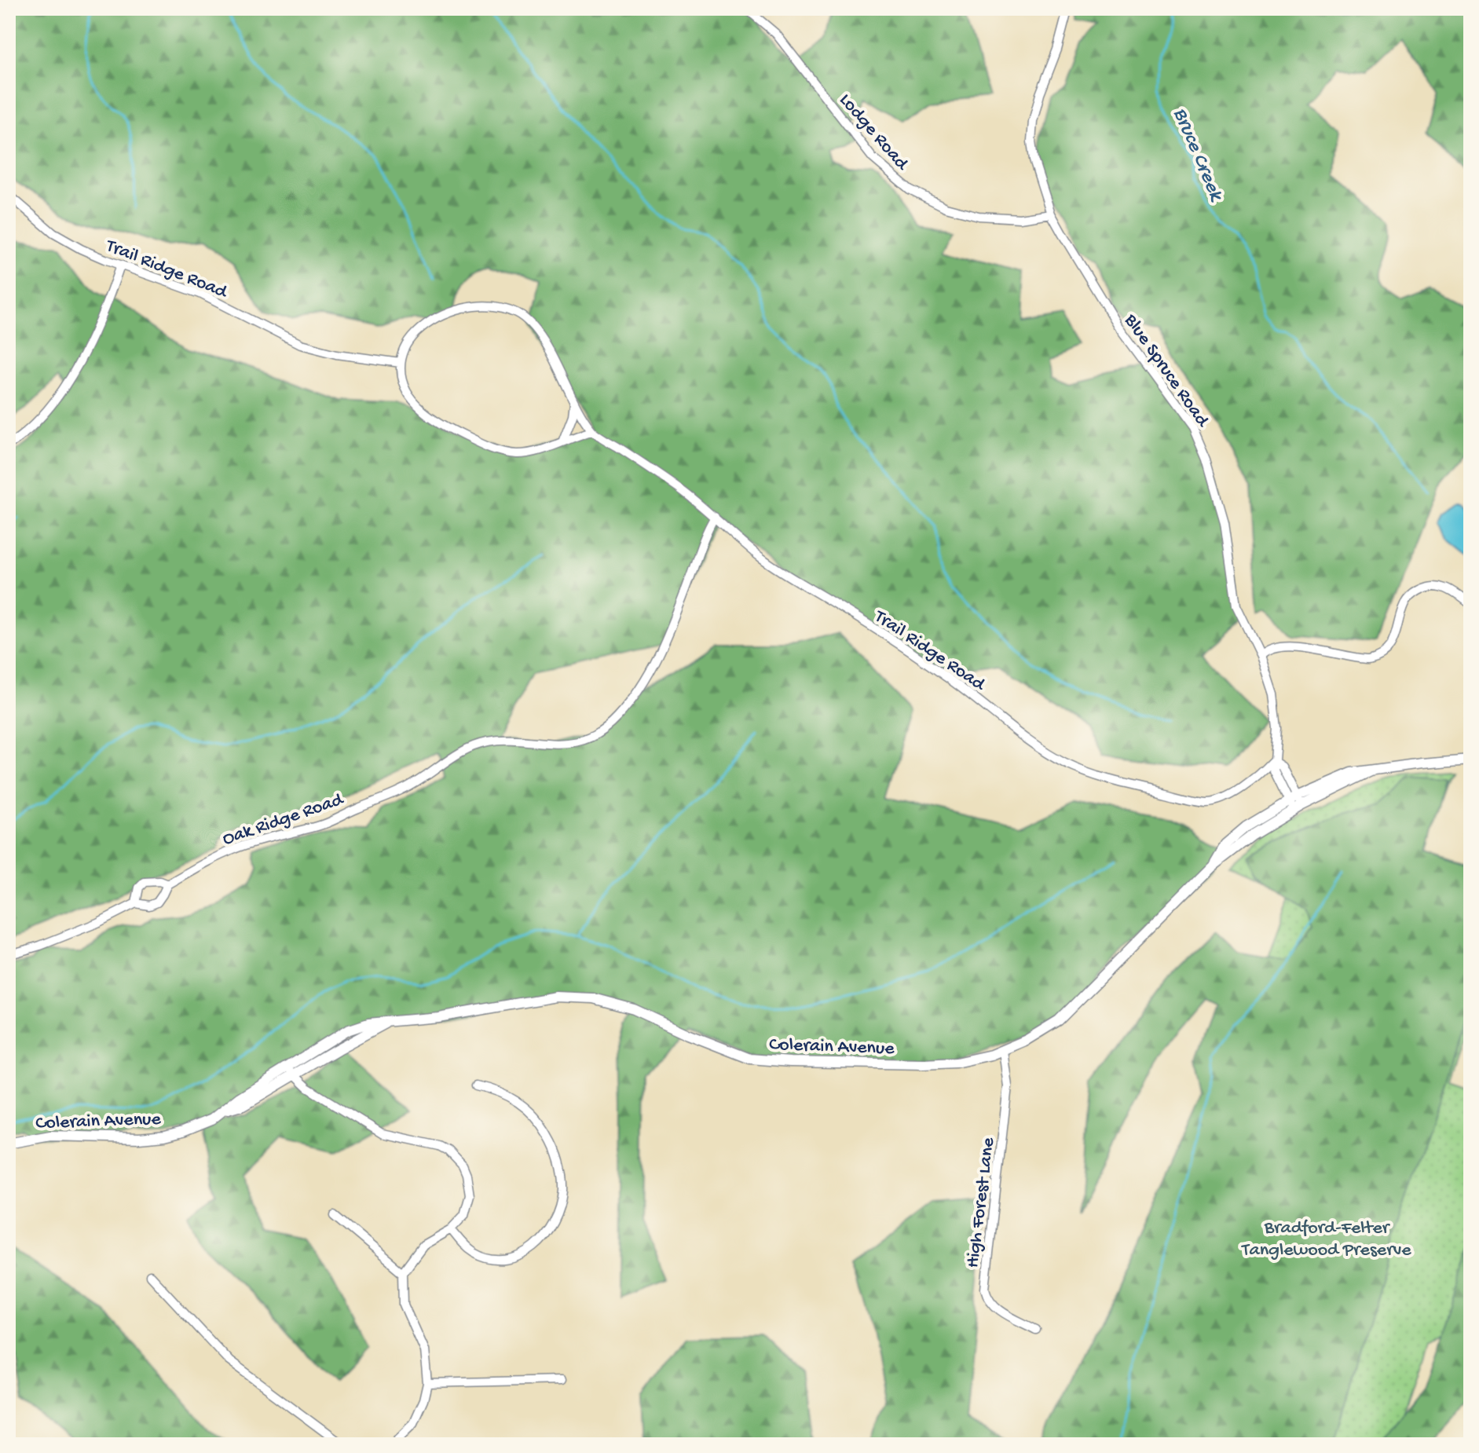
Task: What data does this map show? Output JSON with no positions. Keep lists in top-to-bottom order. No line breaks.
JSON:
{"streets":{"main road":["Colerain Avenue"],"street":["Lodge Road","Trail Ridge Road","Blue Spruce Road","Oak Ridge Road","High Forest Lane"]},"crossings":[["Lodge Road","Blue Spruce Road"],["Trail Ridge Road","Blue Spruce Road"],["Trail Ridge Road","Oak Ridge Road"],["Blue Spruce Road","Colerain Avenue"],["Colerain Avenue","High Forest Lane"]],"water":["Bruce Creek"],"parks":["Bradford-Felter Tanglewood Preserve"]}
